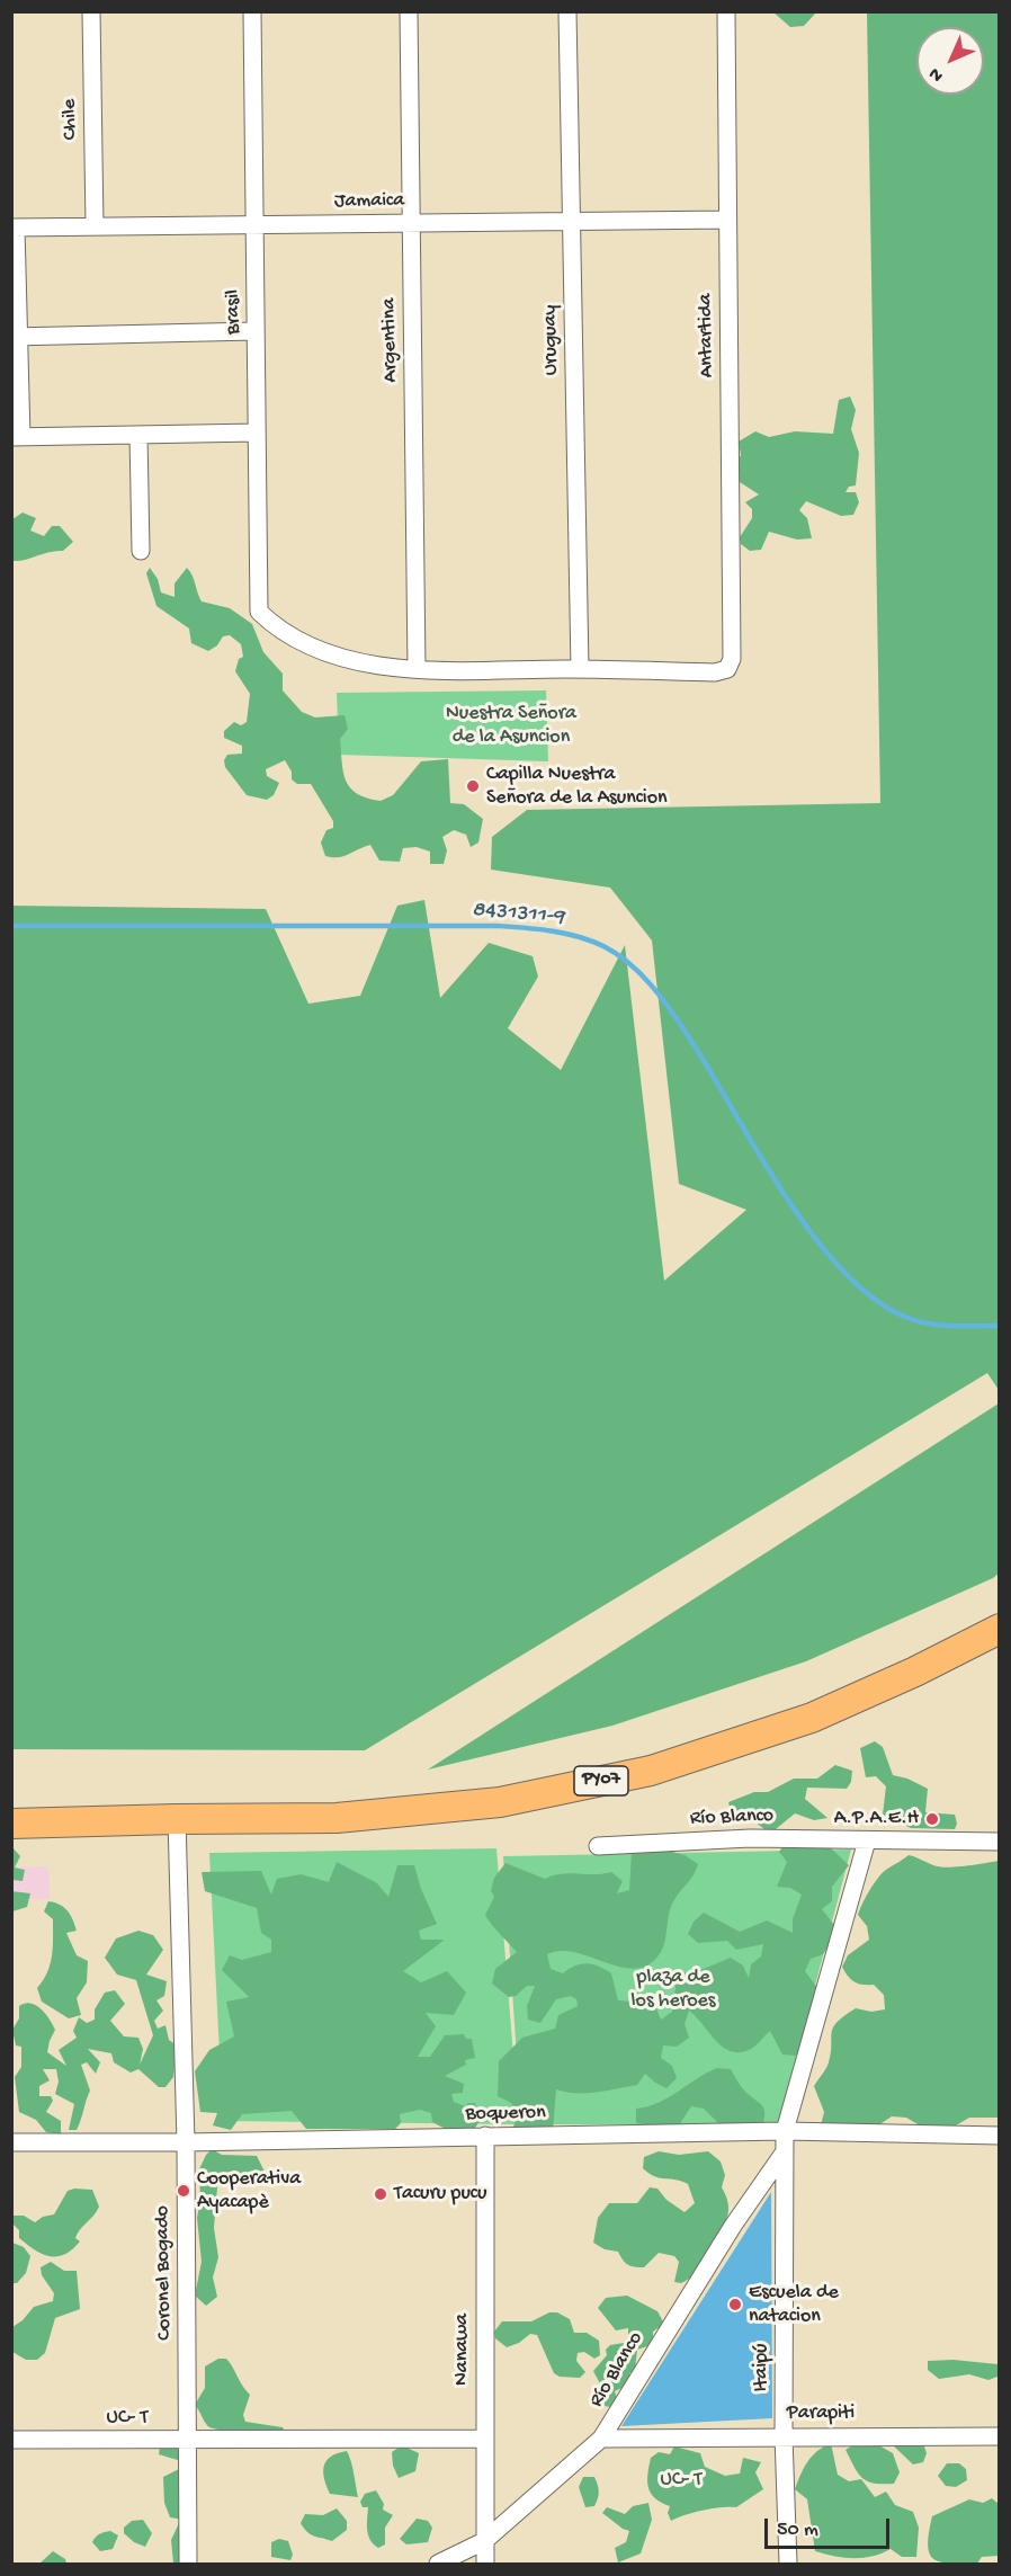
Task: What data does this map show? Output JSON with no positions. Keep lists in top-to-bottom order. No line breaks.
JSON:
{"streets":{"highway":["PY07"],"street":["Chile","Jamaica","Brasil","Antartida","Argentina","Uruguay","Río Blanco","Boqueron","Coronel Bogado","Nanawa","Itaipú","Parapiti","UC- T"]},"crossings":[["Chile","Jamaica"],["Jamaica","Brasil"],["Jamaica","Antartida"],["Jamaica","Argentina"],["Jamaica","Uruguay"],["Brasil","Argentina"],["Antartida","Uruguay"],["PY07","Coronel Bogado"],["Río Blanco","Nanawa"],["Río Blanco","Itaipú"],["Río Blanco","Parapiti"],["Boqueron","Coronel Bogado"],["Boqueron","Nanawa"],["Boqueron","Itaipú"],["Coronel Bogado","UC- T"],["Nanawa","UC- T"],["Itaipú","Parapiti"]],"water":["8431311-9"],"parks":["Nuestra Señora de la Asuncion","plaza de los heroes","UC- T"],"places":["Capilla Nuestra Señora de la Asuncion","A.P.A.E.H","Cooperativa Ayacapè","Tacuru pucu","Escuela de natacion"],"scale_bar":"50 m","north":"bottom left"}
